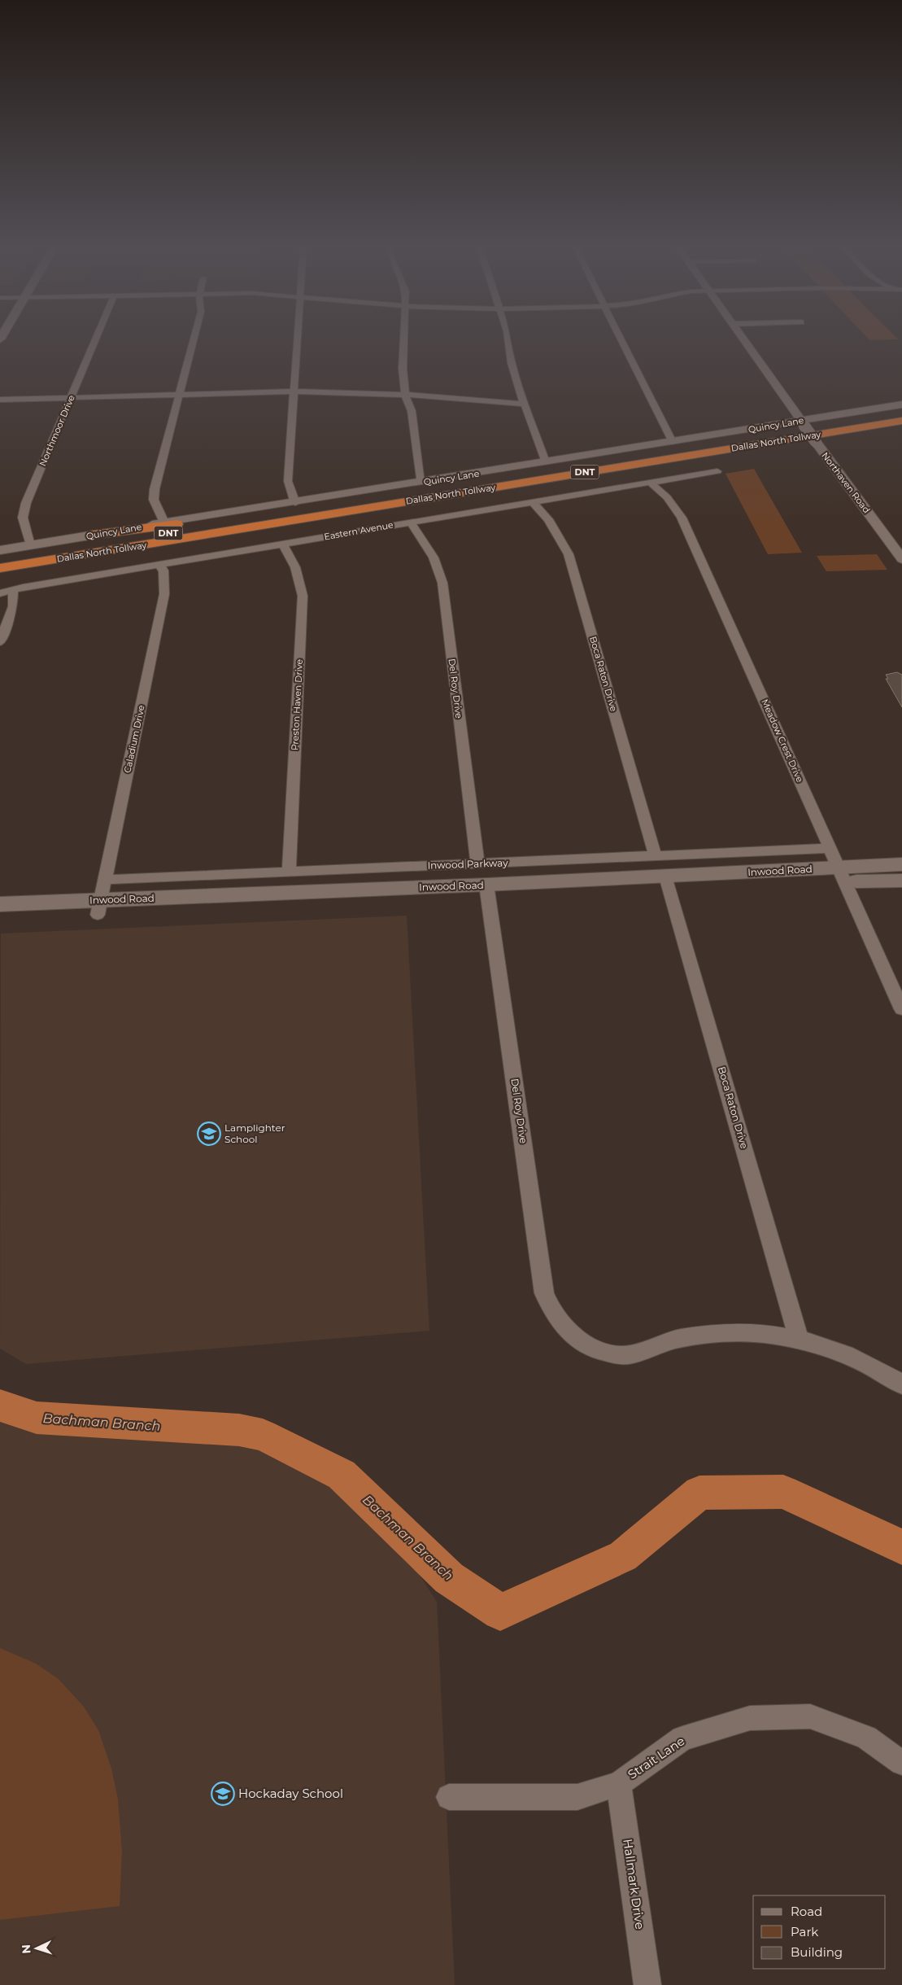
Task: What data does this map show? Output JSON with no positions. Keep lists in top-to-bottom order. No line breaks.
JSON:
{"streets":{"highway":["Dallas North Tollway","DNT"],"main road":["Quincy Lane","Inwood Road"],"street":["Northmoor Drive","Northaven Road","Eastern Avenue","Boca Raton Drive","Del Roy Drive","Preston Haven Drive","Caladium Drive","Meadow Crest Drive","Inwood Parkway","Strait Lane","Hallmark Drive"]},"crossings":[["Quincy Lane","Northmoor Drive"],["Quincy Lane","Northaven Road"],["Eastern Avenue","Boca Raton Drive"],["Eastern Avenue","Del Roy Drive"],["Eastern Avenue","Preston Haven Drive"],["Eastern Avenue","Caladium Drive"],["Eastern Avenue","Meadow Crest Drive"],["Boca Raton Drive","Del Roy Drive"],["Boca Raton Drive","Inwood Parkway"],["Boca Raton Drive","Inwood Road"],["Del Roy Drive","Inwood Parkway"],["Del Roy Drive","Inwood Road"],["Preston Haven Drive","Inwood Parkway"],["Caladium Drive","Inwood Parkway"],["Caladium Drive","Inwood Road"],["Meadow Crest Drive","Inwood Parkway"],["Meadow Crest Drive","Inwood Road"],["Strait Lane","Hallmark Drive"]],"water":["Bachman Branch"],"places":{"school or university":["Lamplighter School","Hockaday School"]},"legend":["Road","Park","Building"],"north":"left"}
